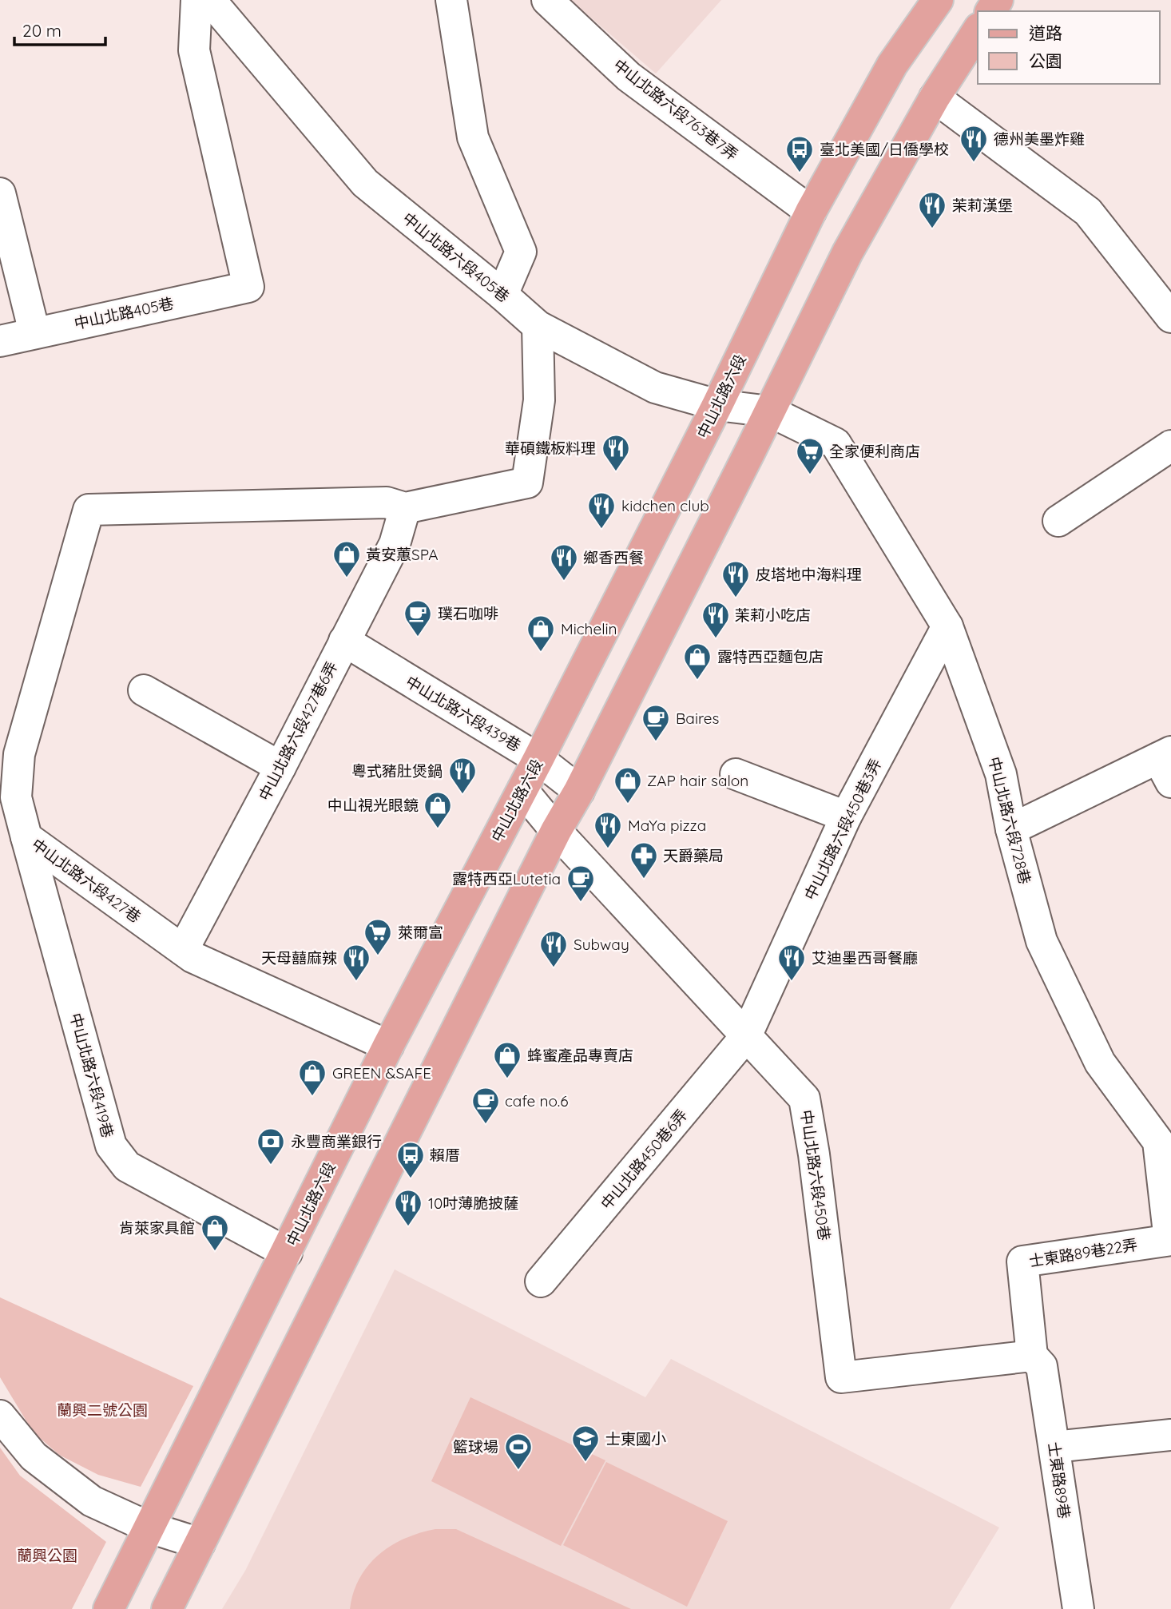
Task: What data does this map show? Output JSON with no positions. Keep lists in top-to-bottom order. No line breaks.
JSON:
{"streets":{"main road":["中山北路六段"],"street":["中山北路六段763巷7弄","中山北路六段405巷","中山北路405巷","中山北路六段439巷","中山北路六段427巷6弄","中山北路六段728巷","中山北路六段450巷3弄","中山北路六段427巷","中山北路六段419巷","中山北路450巷6弄","中山北路六段450巷","士東路89巷22弄","士東路89巷"]},"crossings":[["中山北路六段763巷7弄","中山北路六段"],["中山北路六段405巷","中山北路六段"],["中山北路六段405巷","中山北路六段728巷"],["中山北路六段","中山北路六段439巷"],["中山北路六段","中山北路六段427巷"],["中山北路六段","中山北路六段419巷"],["中山北路六段","中山北路六段450巷"],["中山北路六段439巷","中山北路六段427巷6弄"],["中山北路六段427巷6弄","中山北路六段427巷"],["中山北路六段728巷","中山北路六段450巷3弄"],["中山北路六段728巷","士東路89巷22弄"],["中山北路六段450巷3弄","中山北路450巷6弄"],["中山北路六段450巷3弄","中山北路六段450巷"],["中山北路六段427巷","中山北路六段419巷"],["中山北路450巷6弄","中山北路六段450巷"],["中山北路六段450巷","士東路89巷22弄"],["中山北路六段450巷","士東路89巷"],["士東路89巷22弄","士東路89巷"]],"parks":["蘭興二號公園","蘭興公園"],"places":{"restaurant":["德州美墨炸雞","茉莉漢堡","華碩鐵板料理","kidchen club","鄉香西餐","皮塔地中海料理","茉莉小吃店","粵式豬肚煲鍋","MaYa pizza","Subway","天母囍麻辣","艾迪墨西哥餐廳","10吋薄脆披薩"],"bus stop":["臺北美國/日僑學校","賴厝"],"supermarket":["全家便利商店","萊爾富"],"shop":["黃安蕙SPA","Michelin","露特西亞麵包店","ZAP hair salon","中山視光眼鏡","蜂蜜產品專賣店","GREEN &SAFE","肯萊家具館"],"cafe":["璞石咖啡","Baires","露特西亞Lutetia","cafe no.6"],"pharmacy":["天爵藥局"],"bank":["永豐商業銀行"],"school or university":["士東國小"],"sports":["籃球場"]},"legend":["道路","公園"],"scale_bar":"20 m"}
